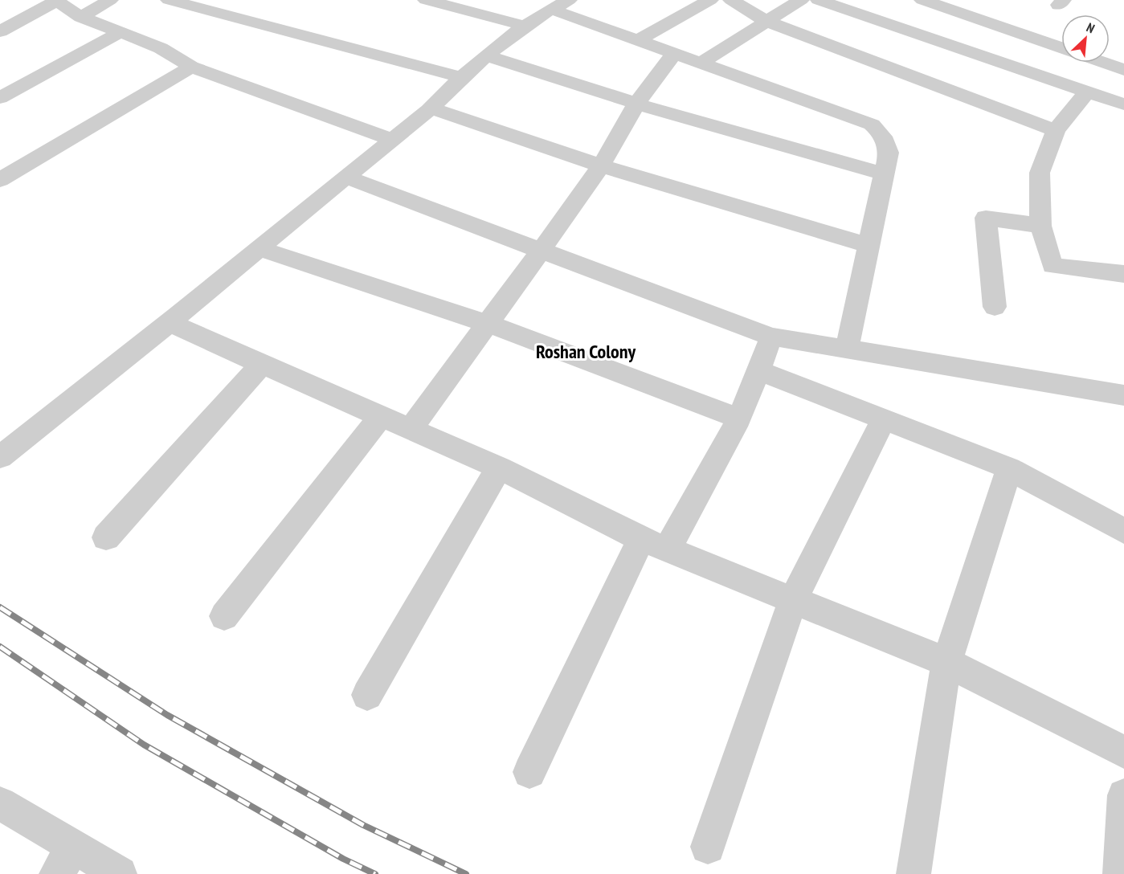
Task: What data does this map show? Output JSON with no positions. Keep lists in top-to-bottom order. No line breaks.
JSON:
{"districts":["Roshan Colony"],"north":"top right"}
